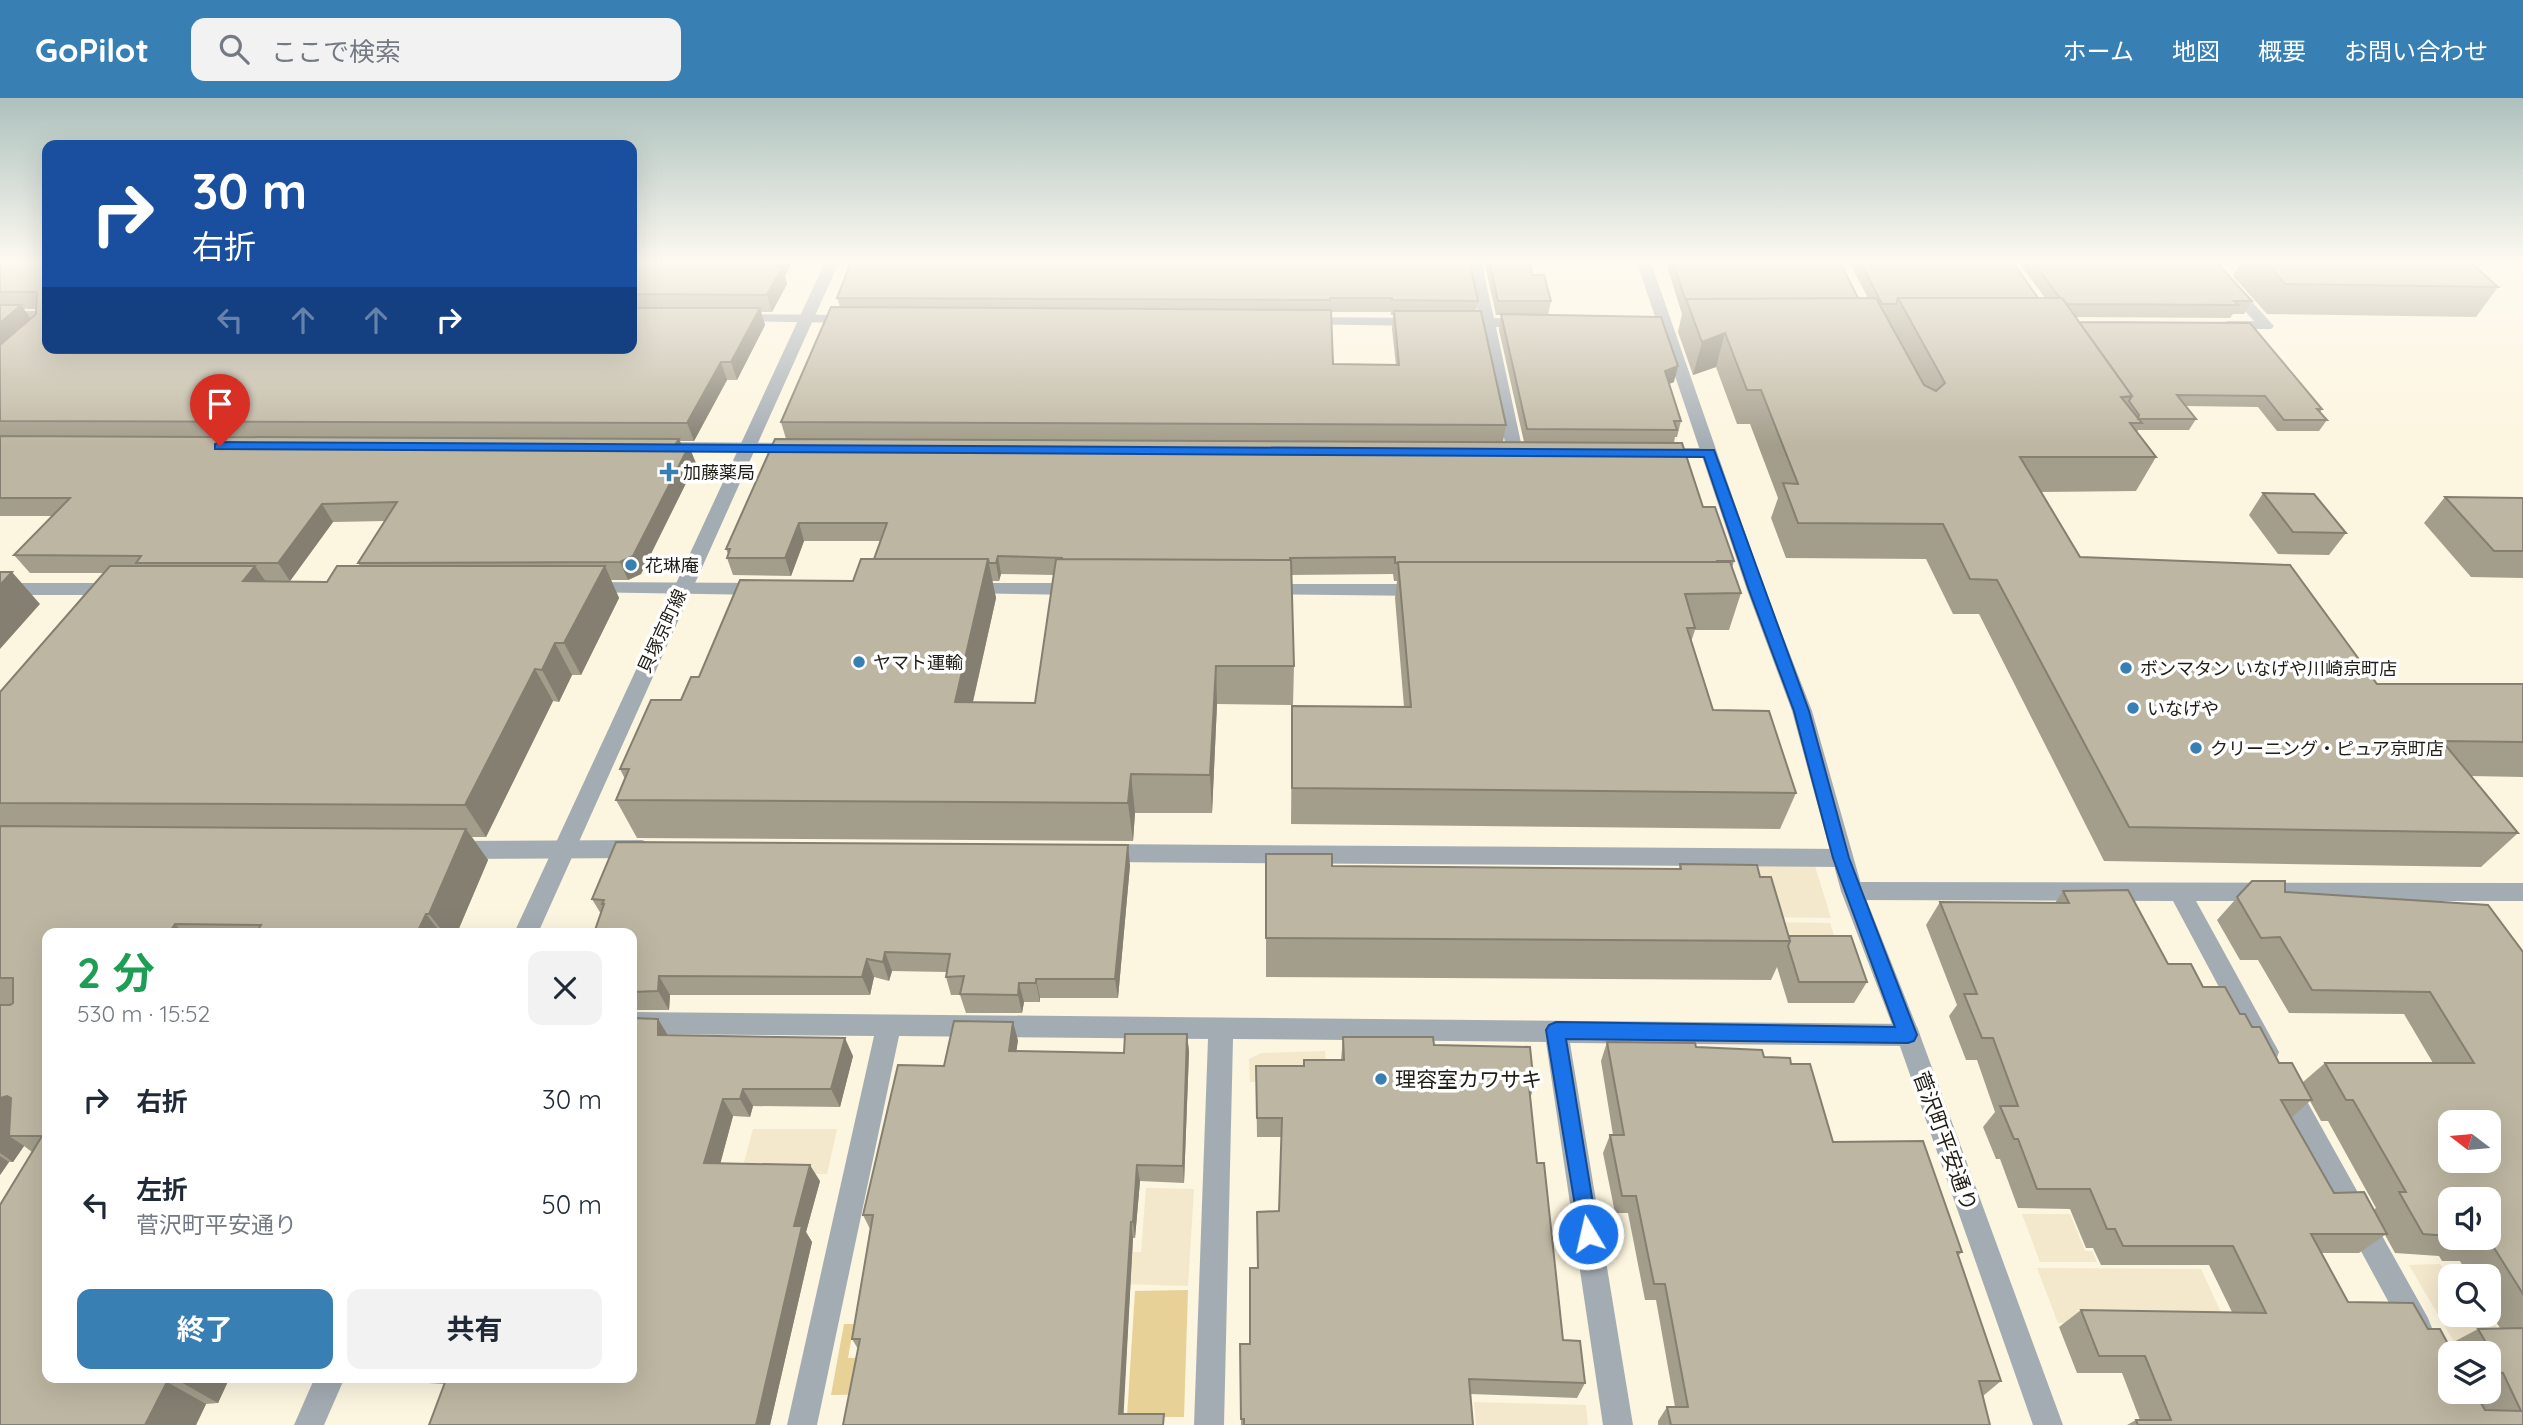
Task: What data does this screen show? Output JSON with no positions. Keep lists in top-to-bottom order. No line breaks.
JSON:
{"streets":{"street":["貝塚京町線","菅沢町平安通り"]},"places":{"health":["加藤薬局"],"other":["花琳庵","ヤマト運輸","ボンマタン いなげや川崎京町店","いなげや","クリーニング・ピュア京町店","理容室カワサキ"]},"north":"left","page":{"header":"GoPilot","search":"ここで検索","nav":["ホーム","地図","概要","お問い合わせ"],"turn":["30 m","右折"],"heading":["2 分","530 m · 15:52"],"list":[{"name":"右折","value":"30 m"},{"name":"左折","note":"菅沢町平安通り","value":"50 m"}],"buttons":["終了","共有"]}}
